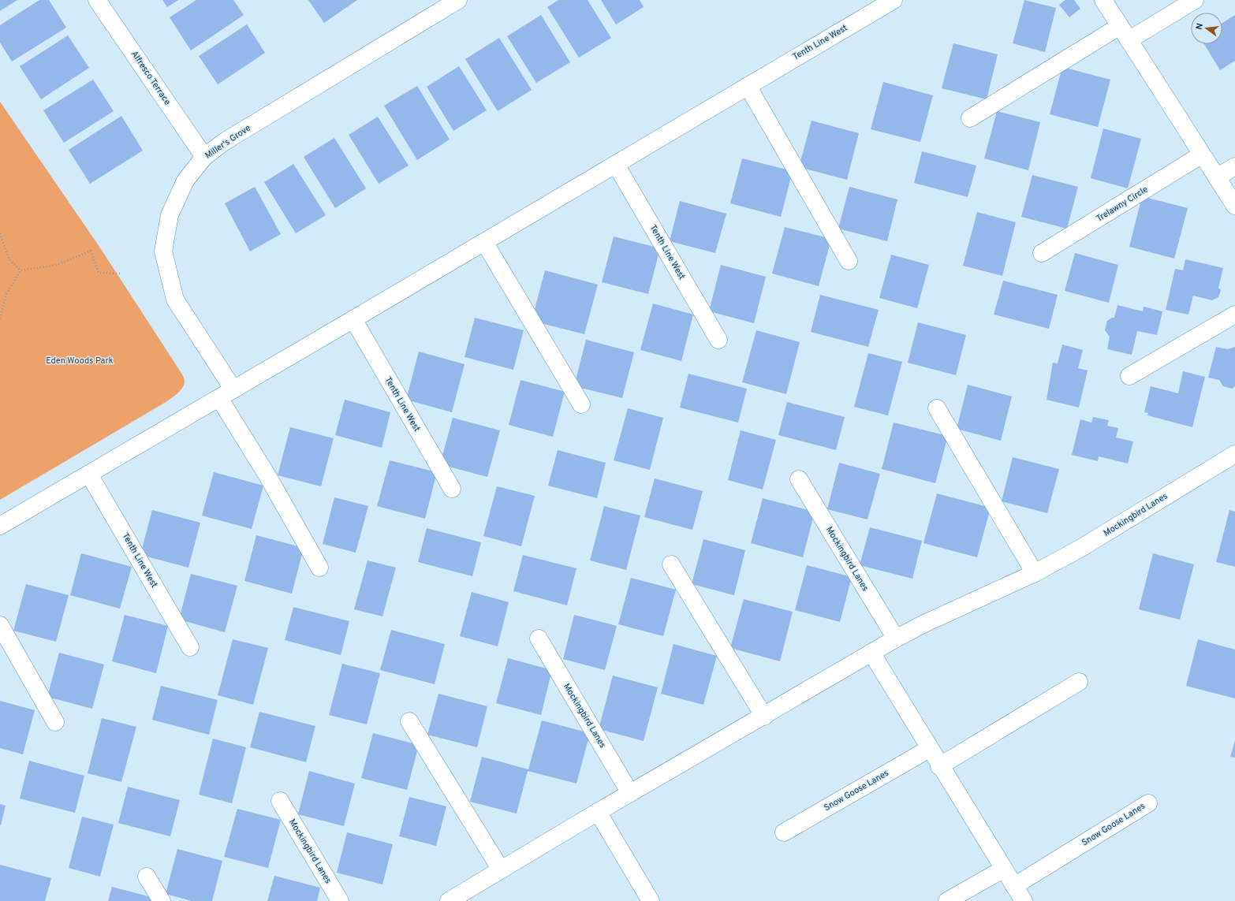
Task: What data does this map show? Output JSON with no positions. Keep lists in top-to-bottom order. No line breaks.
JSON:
{"streets":{"street":["Tenth Line West","Alfresco Terrace","Miller's Grove","Trelawny Circle","Mockingbird Lanes","Snow Goose Lanes"]},"crossings":[["Tenth Line West","Miller's Grove"],["Alfresco Terrace","Miller's Grove"]],"parks":["Eden Woods Park"],"north":"left"}
